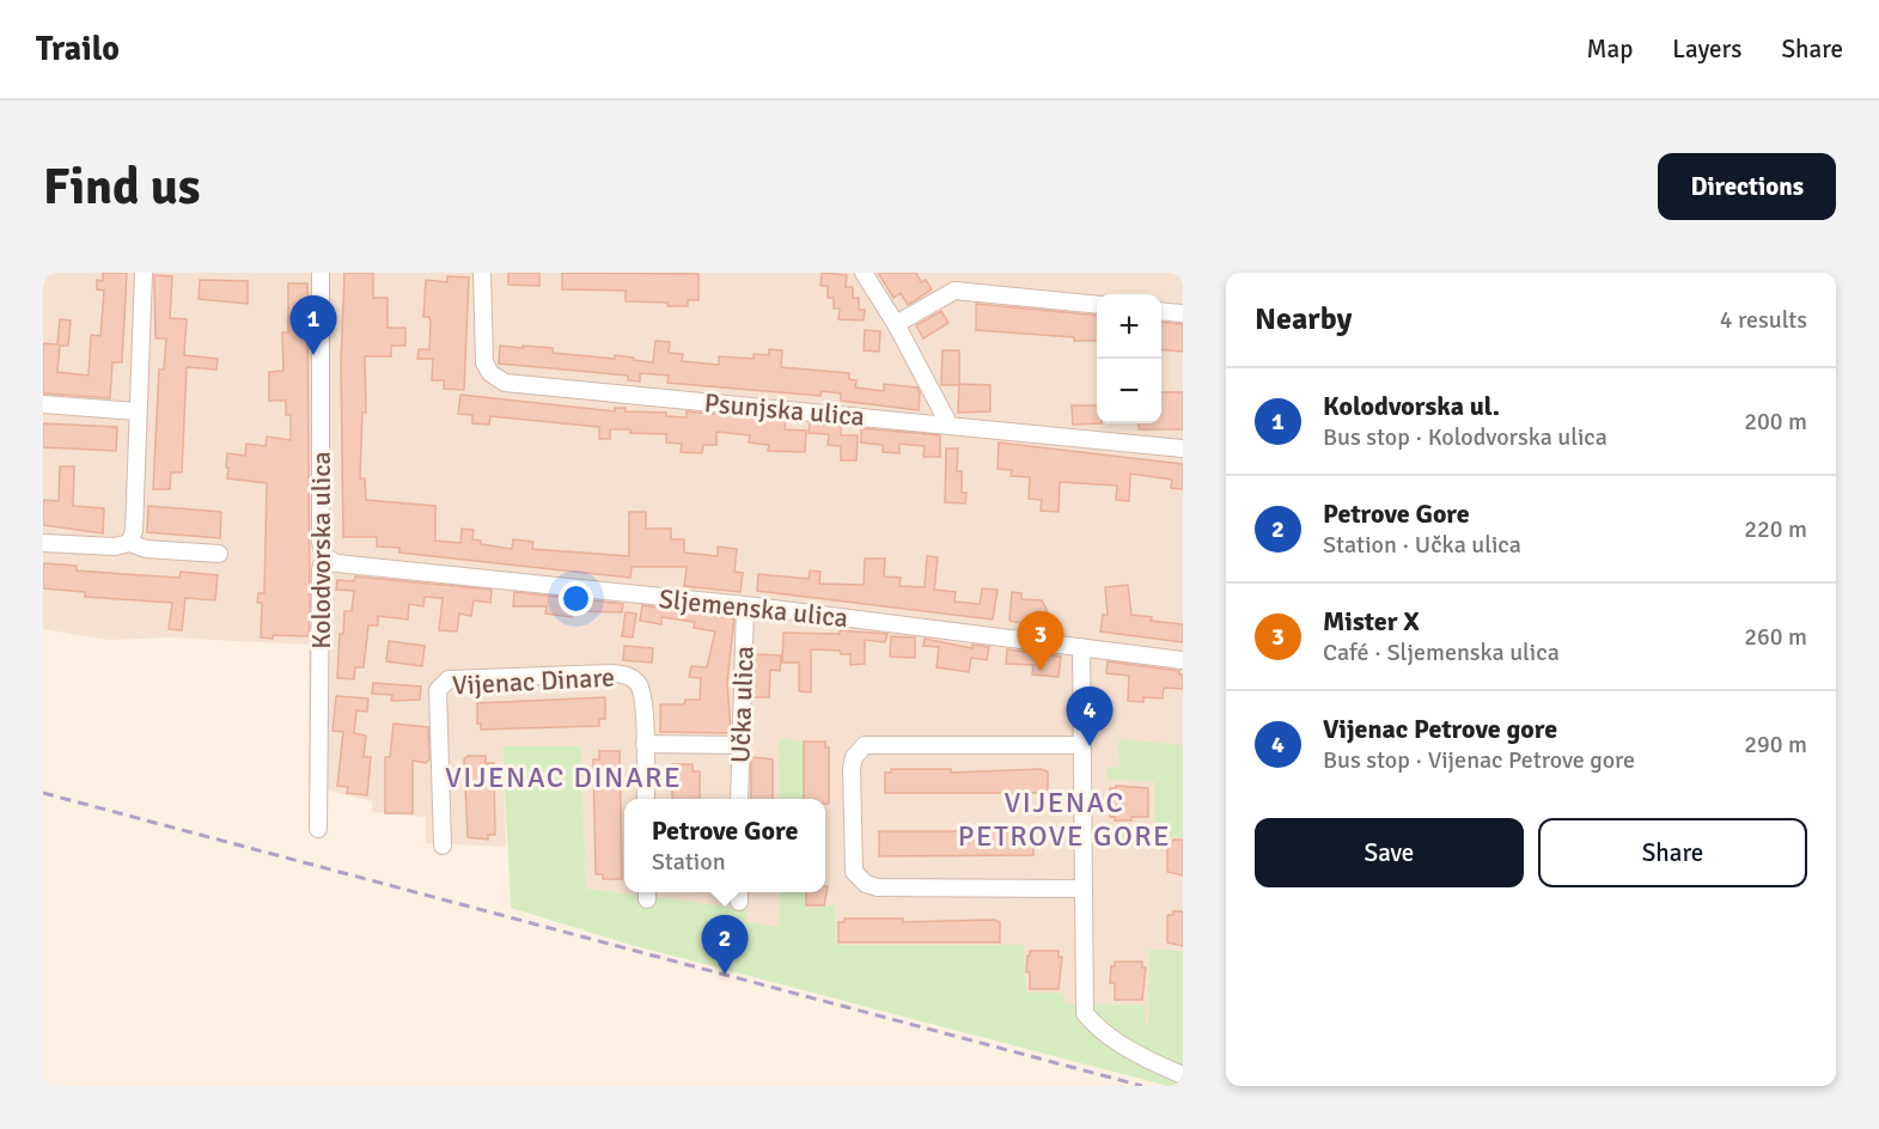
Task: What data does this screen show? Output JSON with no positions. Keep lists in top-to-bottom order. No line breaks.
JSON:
{"streets":{"street":["Psunjska ulica","Kolodvorska ulica","Sljemenska ulica","Vijenac Dinare","Učka ulica"]},"crossings":[["Kolodvorska ulica","Sljemenska ulica"],["Sljemenska ulica","Učka ulica"]],"districts":["VIJENAC DINARE","VIJENAC PETROVE GORE"],"page":{"header":"Trailo","nav":["Map","Layers","Share"],"buttons":["Directions",["Save","Share"]],"title":"Find us","heading":["Nearby","4 results"],"map_buttons":["+","−"],"pins":["1","3","4","2"],"list":[{"mark":"1","name":"Kolodvorska ul.","note":"Bus stop · Kolodvorska ulica","value":"200 m"},{"mark":"2","name":"Petrove Gore","note":"Station · Učka ulica","value":"220 m"},{"mark":"3","name":"Mister X","note":"Café · Sljemenska ulica","value":"260 m"},{"mark":"4","name":"Vijenac Petrove gore","note":"Bus stop · Vijenac Petrove gore","value":"290 m"}],"popup":["Petrove Gore","Station"]}}
